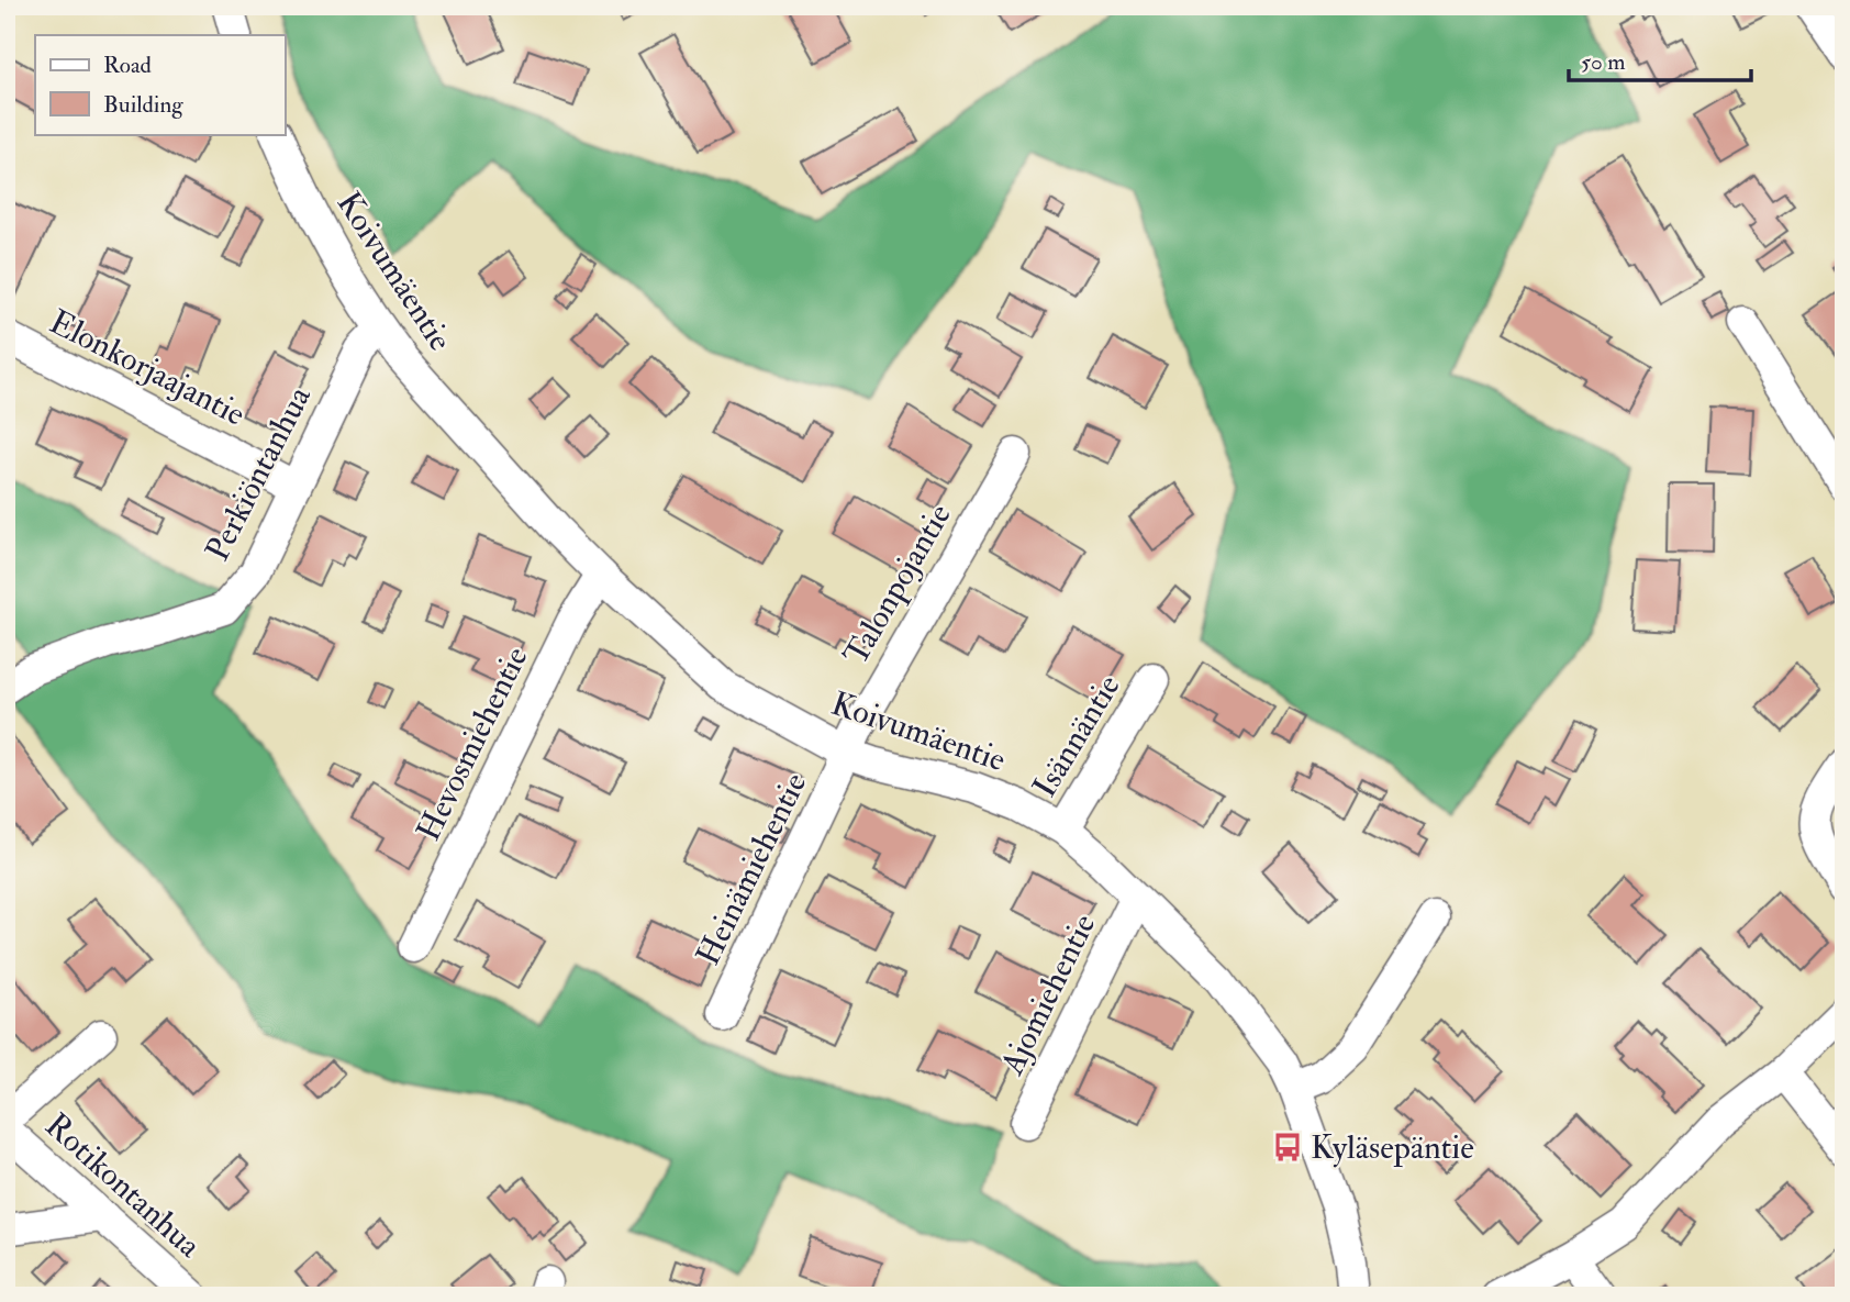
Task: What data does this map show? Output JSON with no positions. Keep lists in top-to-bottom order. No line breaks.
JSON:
{"streets":{"street":["Koivumäentie","Elonkorjaajantie","Perkiöntanhua","Talonpojantie","Isännäntie","Hevosmiehentie","Heinämiehentie","Ajomiehentie","Rotikontanhua"]},"crossings":[["Koivumäentie","Perkiöntanhua"],["Koivumäentie","Talonpojantie"],["Koivumäentie","Isännäntie"],["Koivumäentie","Hevosmiehentie"],["Koivumäentie","Heinämiehentie"],["Koivumäentie","Ajomiehentie"],["Elonkorjaajantie","Perkiöntanhua"],["Talonpojantie","Heinämiehentie"]],"places":{"bus stop":["Kyläsepäntie"]},"legend":["Road","Building"],"scale_bar":"50 m"}
